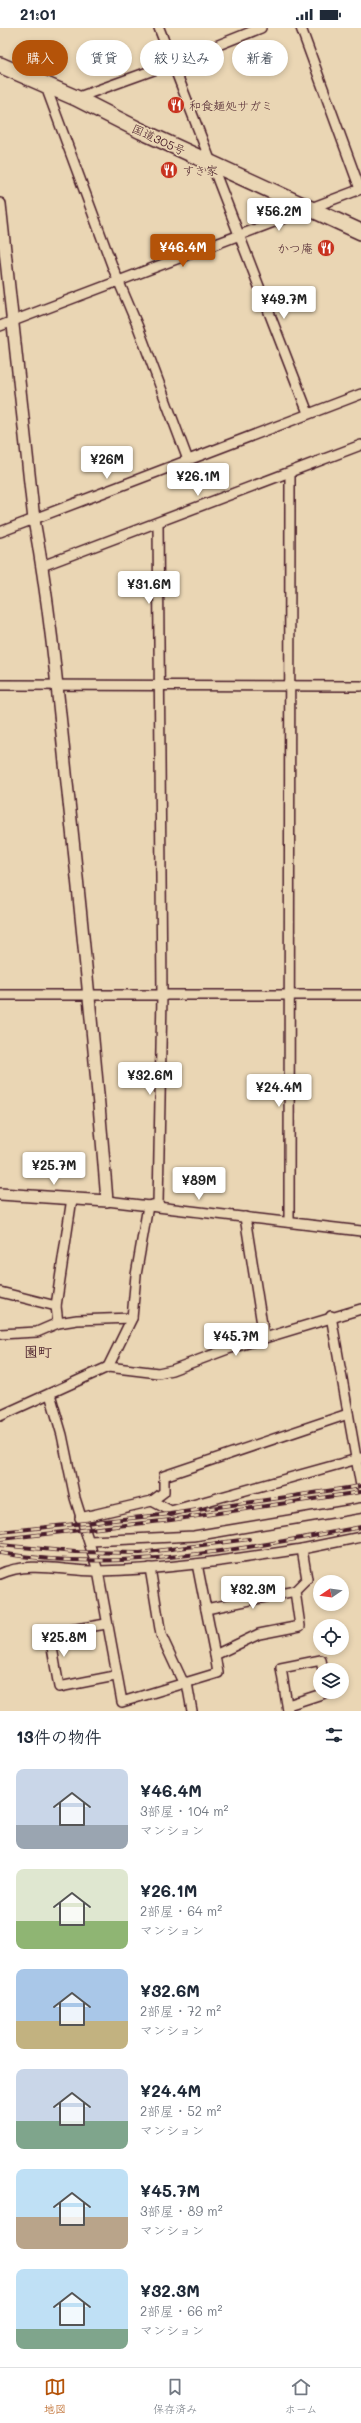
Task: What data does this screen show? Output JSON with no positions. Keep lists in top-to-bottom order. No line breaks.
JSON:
{"streets":{"highway":["国道305号"]},"districts":["園町"],"places":{"restaurant":["和食麺処サガミ","すき家","かつ庵"]},"north":"left","page":{"status":"21:01","chip":["購入","賃貸","絞り込み","新着"],"price":["¥56.2M","¥46.4M","¥49.7M","¥26M","¥26.1M","¥31.6M","¥32.6M","¥24.4M","¥25.7M","¥89M","¥45.7M","¥32.3M","¥25.8M"],"heading":"13件の物件","list":[{"name":"¥46.4M","note":"3部屋 · 104 m² · マンション"},{"name":"¥26.1M","note":"2部屋 · 64 m² · マンション"},{"name":"¥32.6M","note":"2部屋 · 72 m² · マンション"},{"name":"¥24.4M","note":"2部屋 · 52 m² · マンション"},{"name":"¥45.7M","note":"3部屋 · 89 m² · マンション"},{"name":"¥32.3M","note":"2部屋 · 66 m² · マンション"}],"tabs":["地図","保存済み","ホーム"]}}
